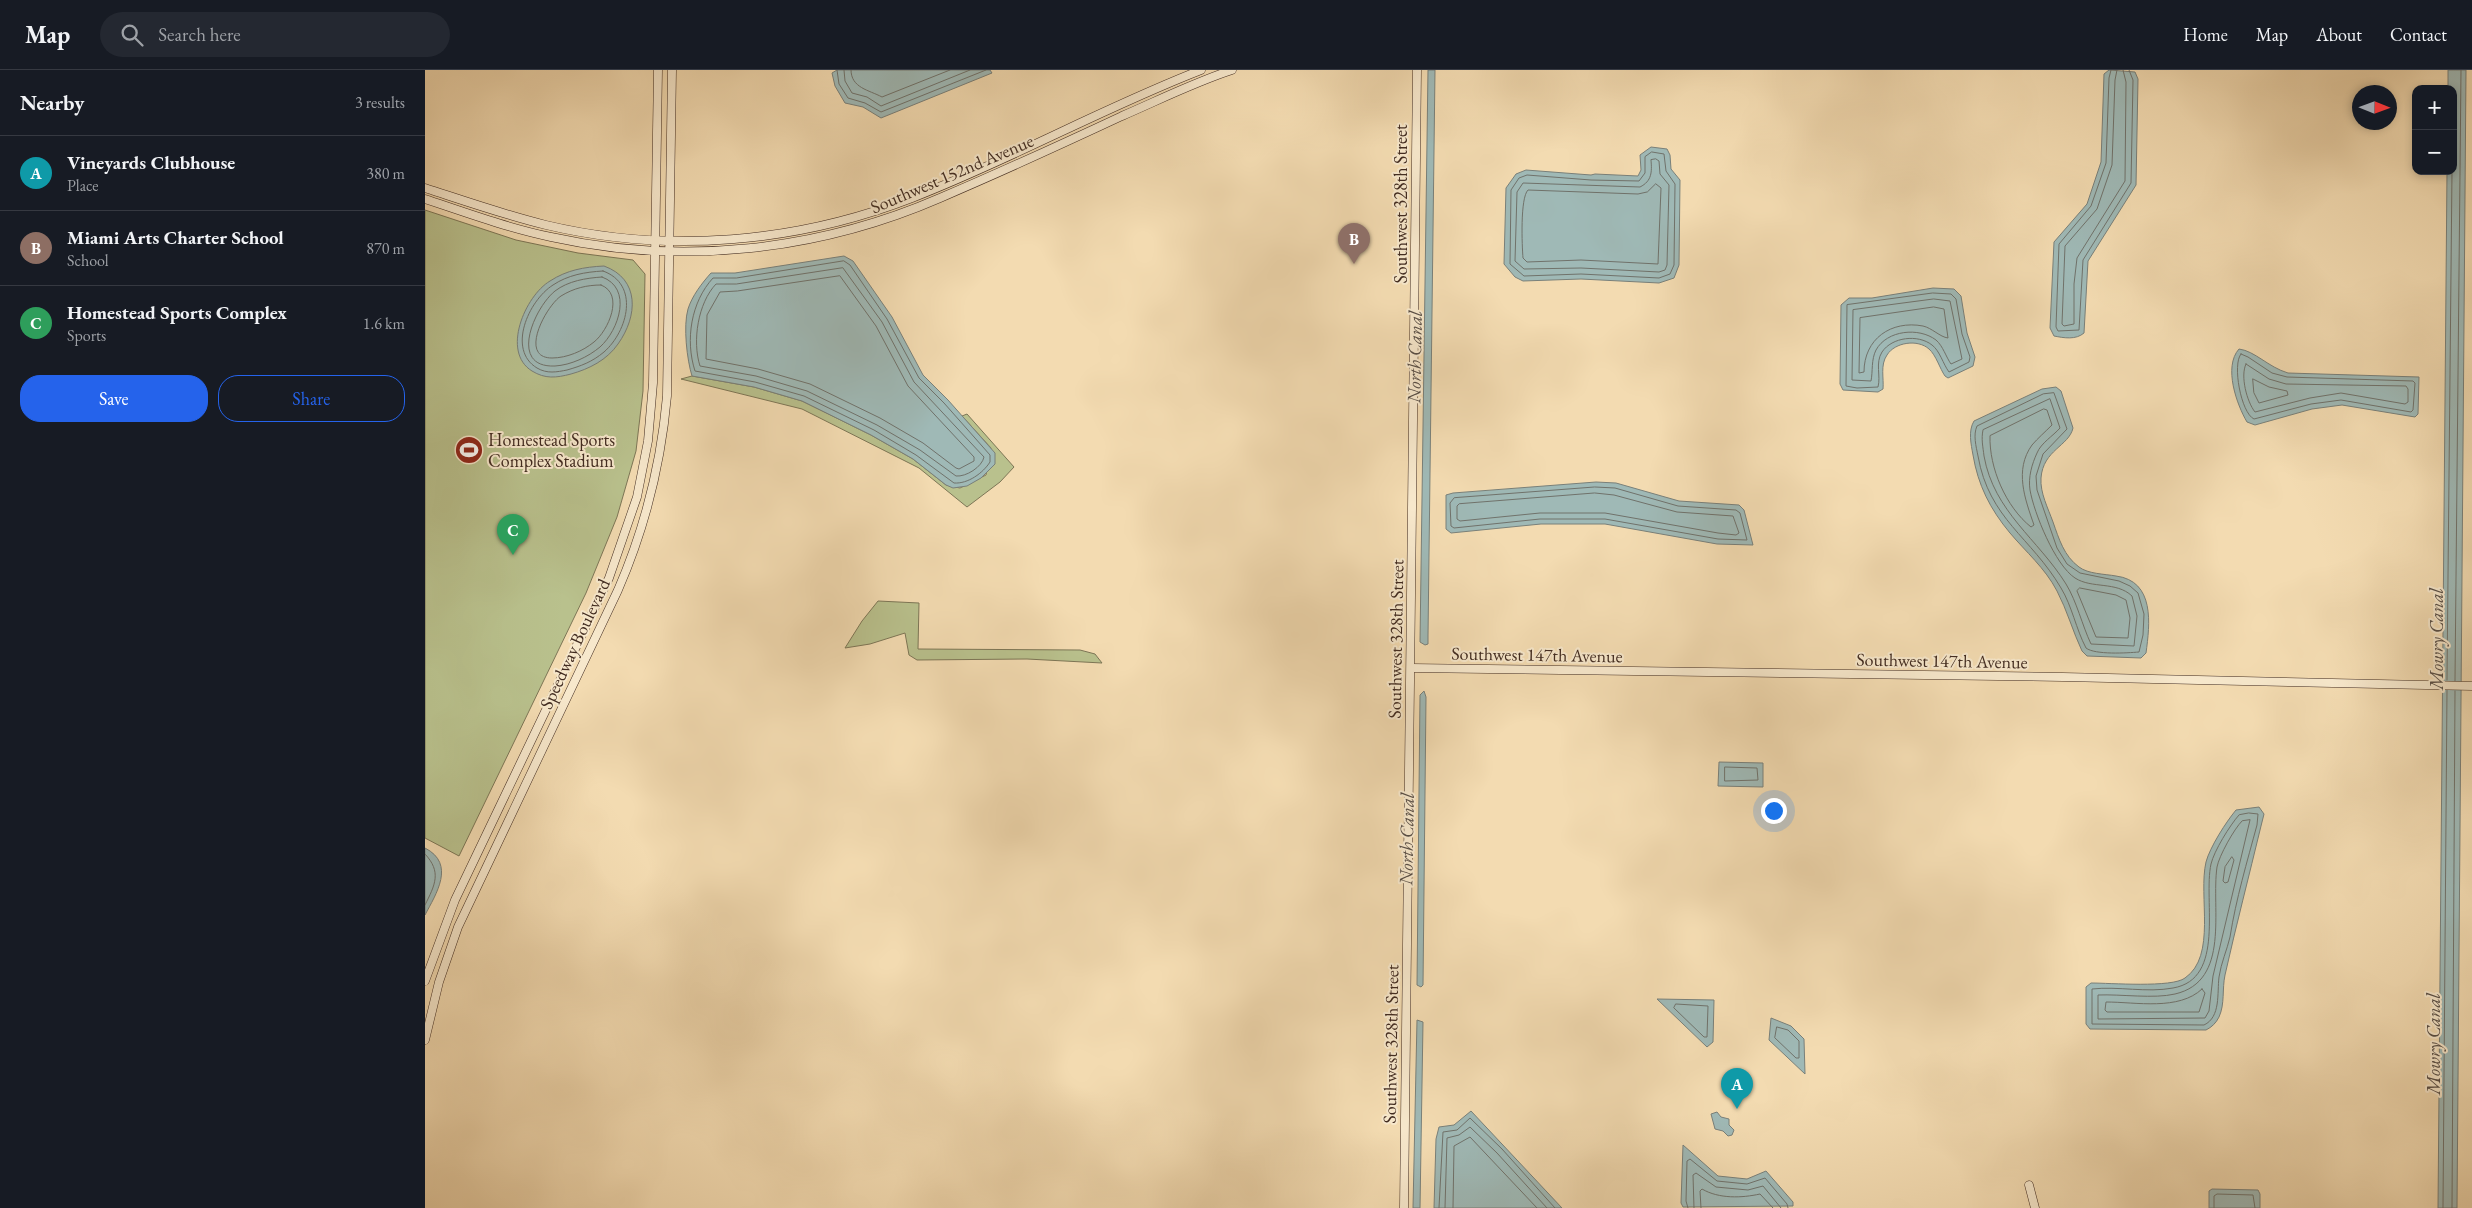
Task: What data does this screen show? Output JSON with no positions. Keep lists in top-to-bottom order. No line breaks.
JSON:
{"streets":{"street":["Southwest 152nd Avenue","Southwest 328th Street","Speedway Boulevard","Southwest 147th Avenue"]},"crossings":[["Southwest 152nd Avenue","Speedway Boulevard"],["Southwest 328th Street","Southwest 147th Avenue"]],"water":["North Canal","Mowry Canal"],"places":{"sports":["Homestead Sports Complex Stadium"]},"north":"right","page":{"header":"Map","search":"Search here","nav":["Home","Map","About","Contact"],"heading":["Nearby","3 results"],"map_buttons":["+","−"],"list":[{"mark":"A","name":"Vineyards Clubhouse","note":"Place","value":"380 m"},{"mark":"B","name":"Miami Arts Charter School","note":"School","value":"870 m"},{"mark":"C","name":"Homestead Sports Complex","note":"Sports","value":"1.6 km"}],"pins":["B","C","A"],"buttons":["Save","Share"]}}
